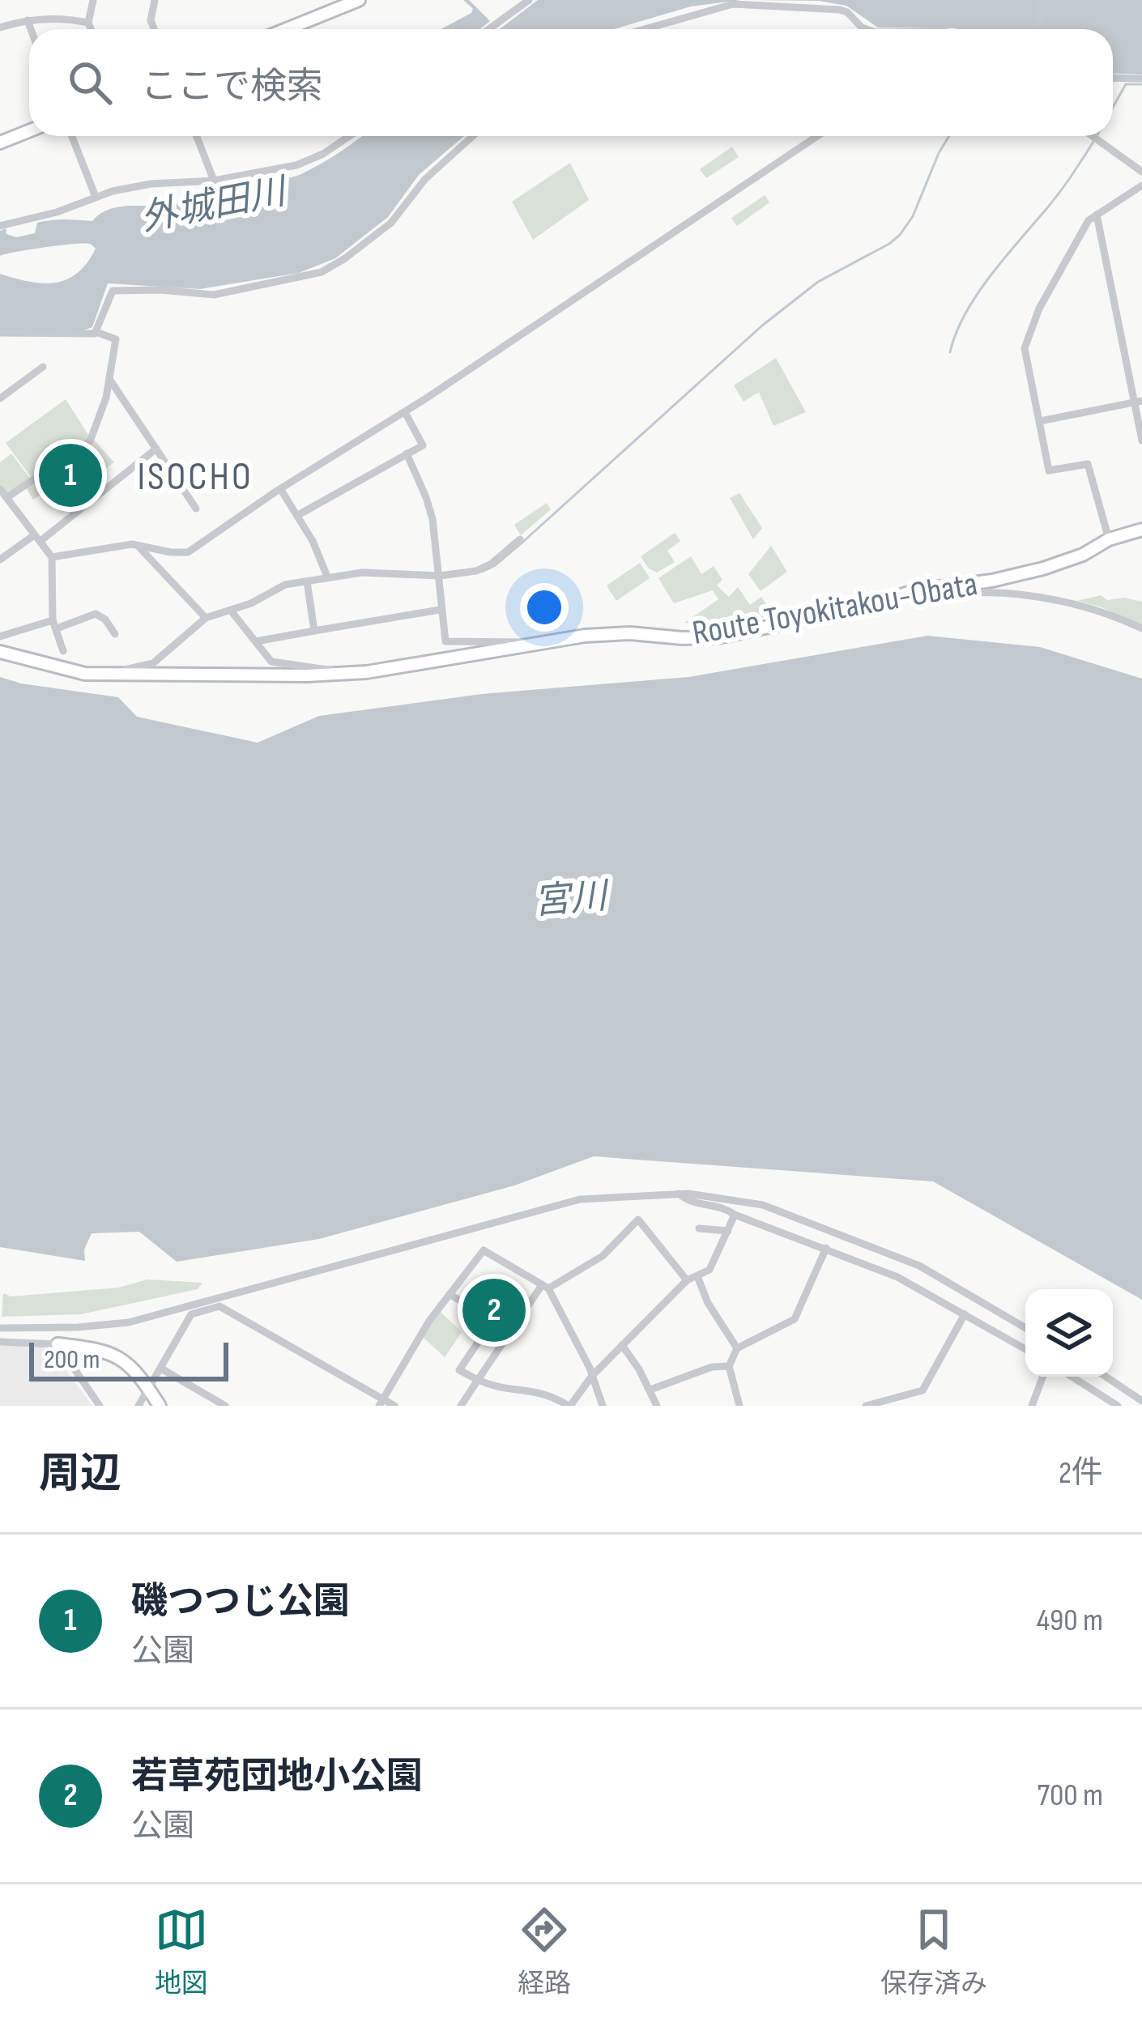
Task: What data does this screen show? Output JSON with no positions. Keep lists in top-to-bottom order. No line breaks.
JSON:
{"streets":{"main road":["Route Toyokitakou-Obata"]},"districts":["ISOCHO"],"water":["外城田川","宮川"],"scale_bar":"200 m","page":{"search":"ここで検索","pins":["1","2"],"scale":"200 m","heading":["周辺","2件"],"list":[{"mark":"1","name":"磯つつじ公園","note":"公園","value":"490 m"},{"mark":"2","name":"若草苑団地小公園","note":"公園","value":"700 m"}],"nav":["地図","経路","保存済み"]}}
